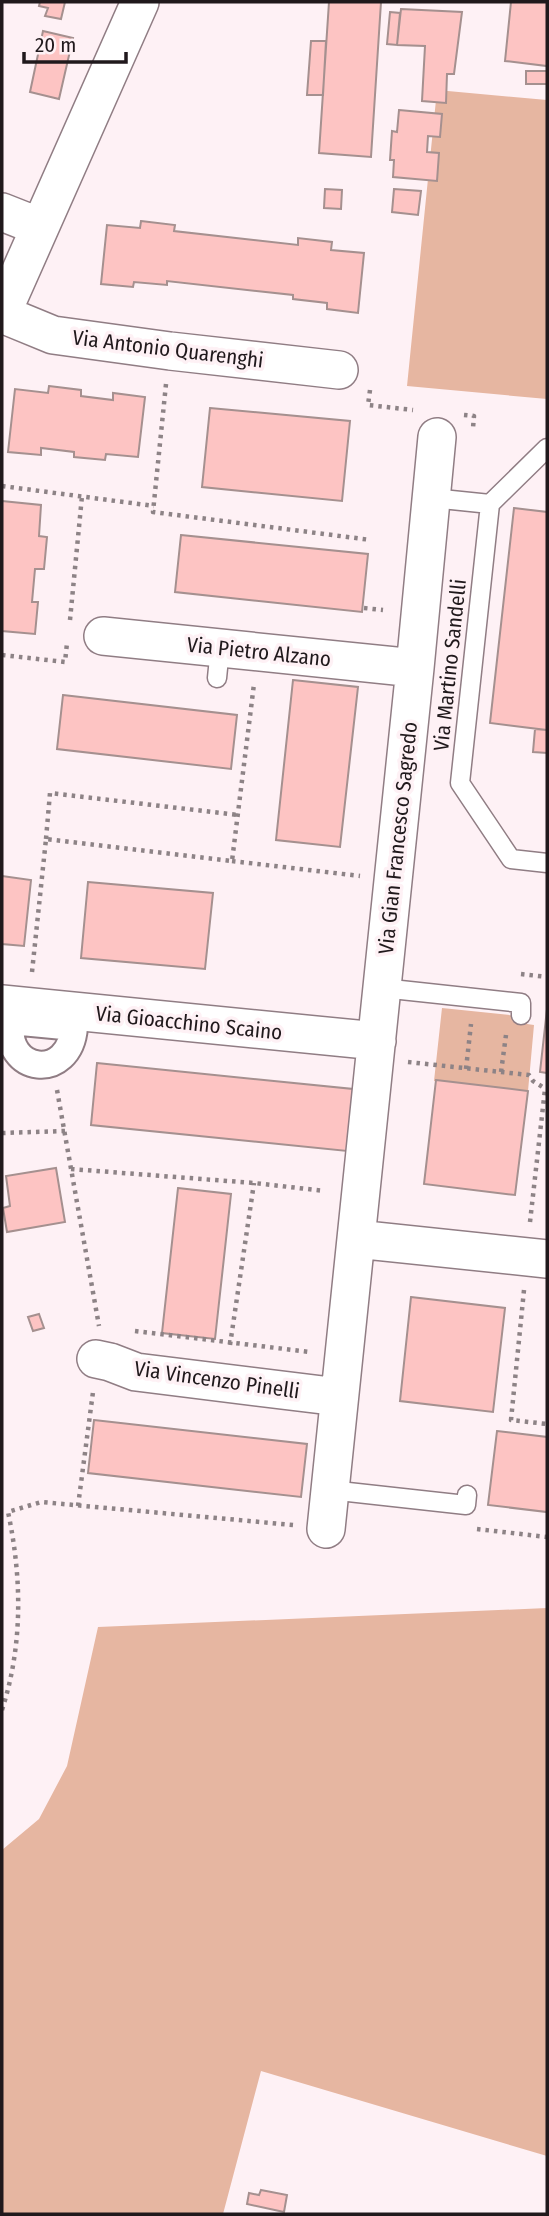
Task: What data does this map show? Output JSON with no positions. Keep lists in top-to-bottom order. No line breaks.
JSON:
{"streets":{"street":["Via Antonio Quarenghi","Via Pietro Alzano","Via Gian Francesco Sagredo","Via Gioacchino Scaino","Via Vincenzo Pinelli"],"lane":["Via Martino Sandelli"]},"crossings":[["Via Pietro Alzano","Via Gian Francesco Sagredo"],["Via Gian Francesco Sagredo","Via Gioacchino Scaino"]],"scale_bar":"20 m"}
